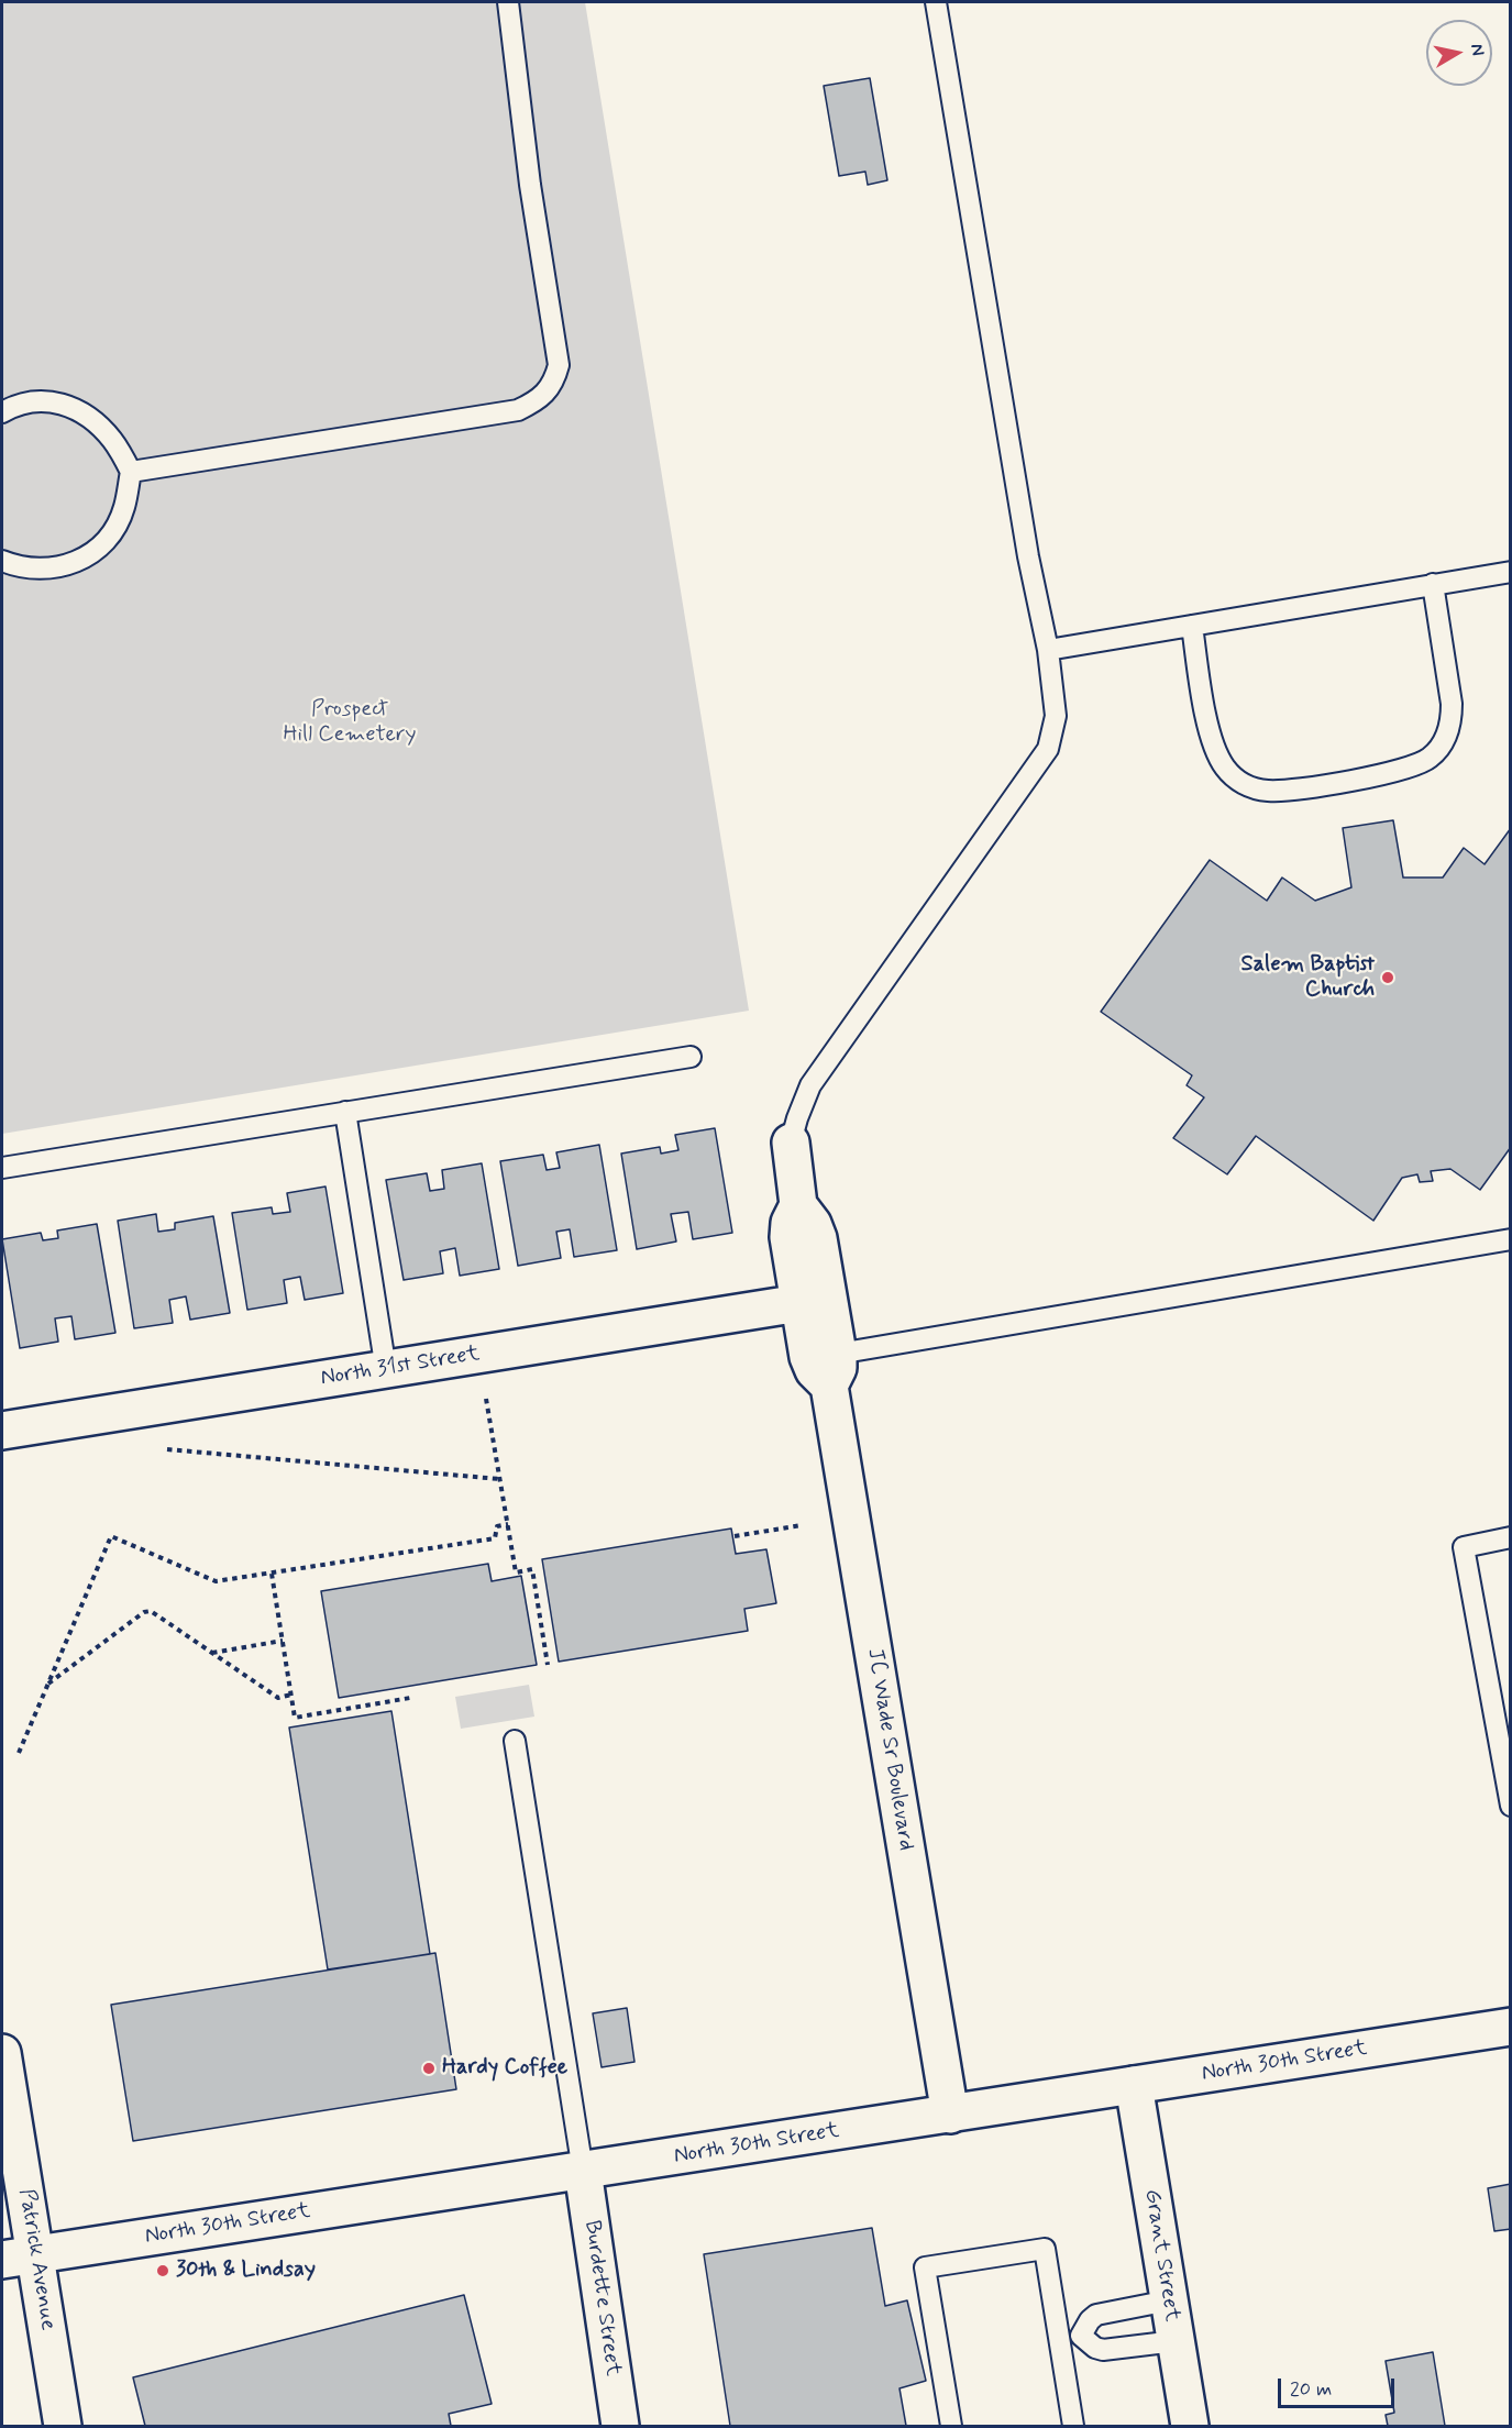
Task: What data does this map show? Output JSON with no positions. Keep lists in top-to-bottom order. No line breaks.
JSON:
{"streets":{"street":["North 31st Street","JC Wade Sr Boulevard","North 30th Street","Grant Street","Patrick Avenue","Burdette Street"]},"crossings":[["North 31st Street","JC Wade Sr Boulevard"],["JC Wade Sr Boulevard","North 30th Street"],["North 30th Street","Grant Street"],["North 30th Street","Patrick Avenue"],["North 30th Street","Burdette Street"]],"parks":["Prospect Hill Cemetery"],"places":["Salem Baptist Church","Hardy Coffee","30th & Lindsay"],"scale_bar":"20 m","north":"right"}
